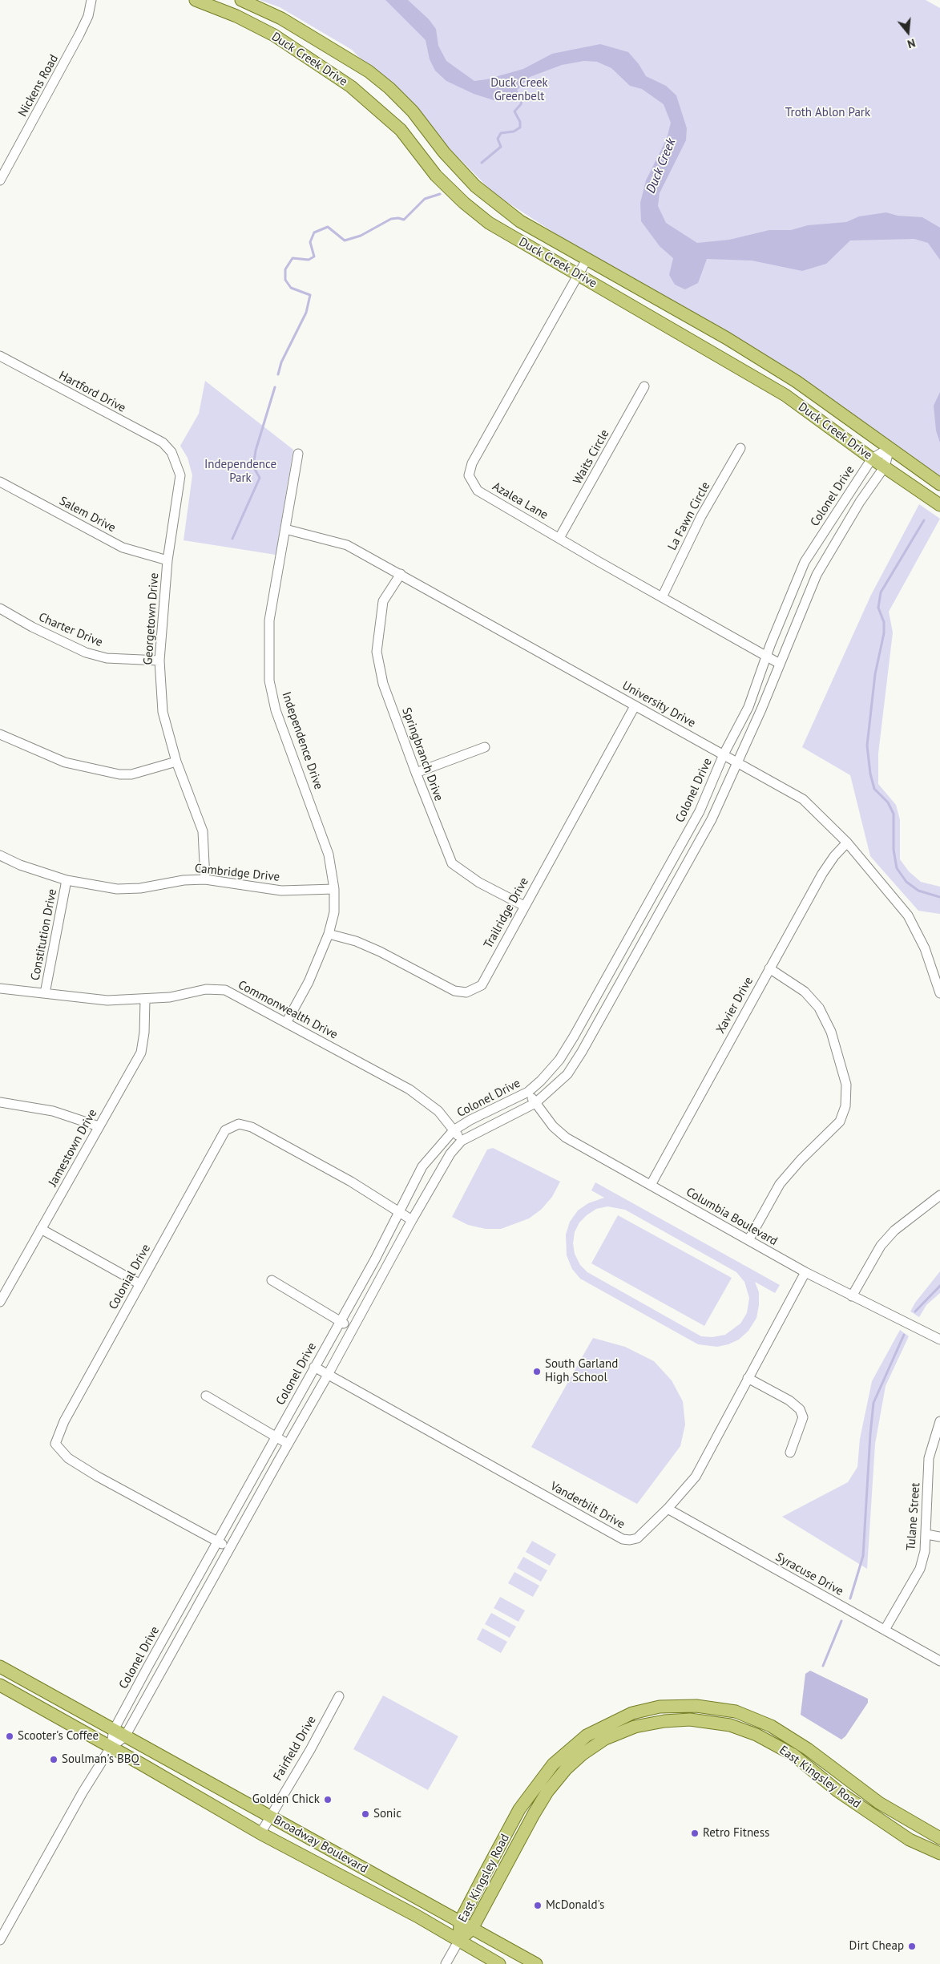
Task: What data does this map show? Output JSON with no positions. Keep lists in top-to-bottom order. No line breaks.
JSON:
{"streets":{"main road":["Duck Creek Drive","East Kingsley Road","Broadway Boulevard"],"street":["Nickens Road","Hartford Drive","Waits Circle","Colonel Drive","Azalea Lane","Salem Drive","La Fawn Circle","Georgetown Drive","Charter Drive","University Drive","Independence Drive","Springbranch Drive","Cambridge Drive","Trailridge Drive","Constitution Drive","Xavier Drive","Commonwealth Drive","Jamestown Drive","Columbia Boulevard","Colonial Drive","Vanderbilt Drive","Tulane Street","Syracuse Drive","Fairfield Drive"]},"crossings":[["Duck Creek Drive","Colonel Drive"],["Duck Creek Drive","Azalea Lane"],["Hartford Drive","Georgetown Drive"],["Waits Circle","Azalea Lane"],["Colonel Drive","Azalea Lane"],["Colonel Drive","University Drive"],["Colonel Drive","Commonwealth Drive"],["Colonel Drive","Columbia Boulevard"],["Colonel Drive","Colonial Drive"],["Colonel Drive","Vanderbilt Drive"],["Colonel Drive","Broadway Boulevard"],["Azalea Lane","La Fawn Circle"],["Salem Drive","Georgetown Drive"],["Georgetown Drive","Charter Drive"],["Georgetown Drive","Cambridge Drive"],["University Drive","Independence Drive"],["University Drive","Springbranch Drive"],["University Drive","Trailridge Drive"],["University Drive","Xavier Drive"],["Independence Drive","Cambridge Drive"],["Independence Drive","Trailridge Drive"],["Independence Drive","Commonwealth Drive"],["Springbranch Drive","Trailridge Drive"],["Cambridge Drive","Constitution Drive"],["Constitution Drive","Commonwealth Drive"],["Xavier Drive","Columbia Boulevard"],["Commonwealth Drive","Jamestown Drive"],["Columbia Boulevard","Vanderbilt Drive"],["Vanderbilt Drive","Syracuse Drive"],["Tulane Street","Syracuse Drive"],["Fairfield Drive","Broadway Boulevard"],["East Kingsley Road","Broadway Boulevard"]],"water":["Duck Creek"],"parks":["Duck Creek Greenbelt","Troth Ablon Park","Independence Park"],"places":["South Garland High School","Scooter's Coffee","Soulman's BBQ","Golden Chick","Sonic","Retro Fitness","McDonald's","Dirt Cheap"],"north":"bottom"}
